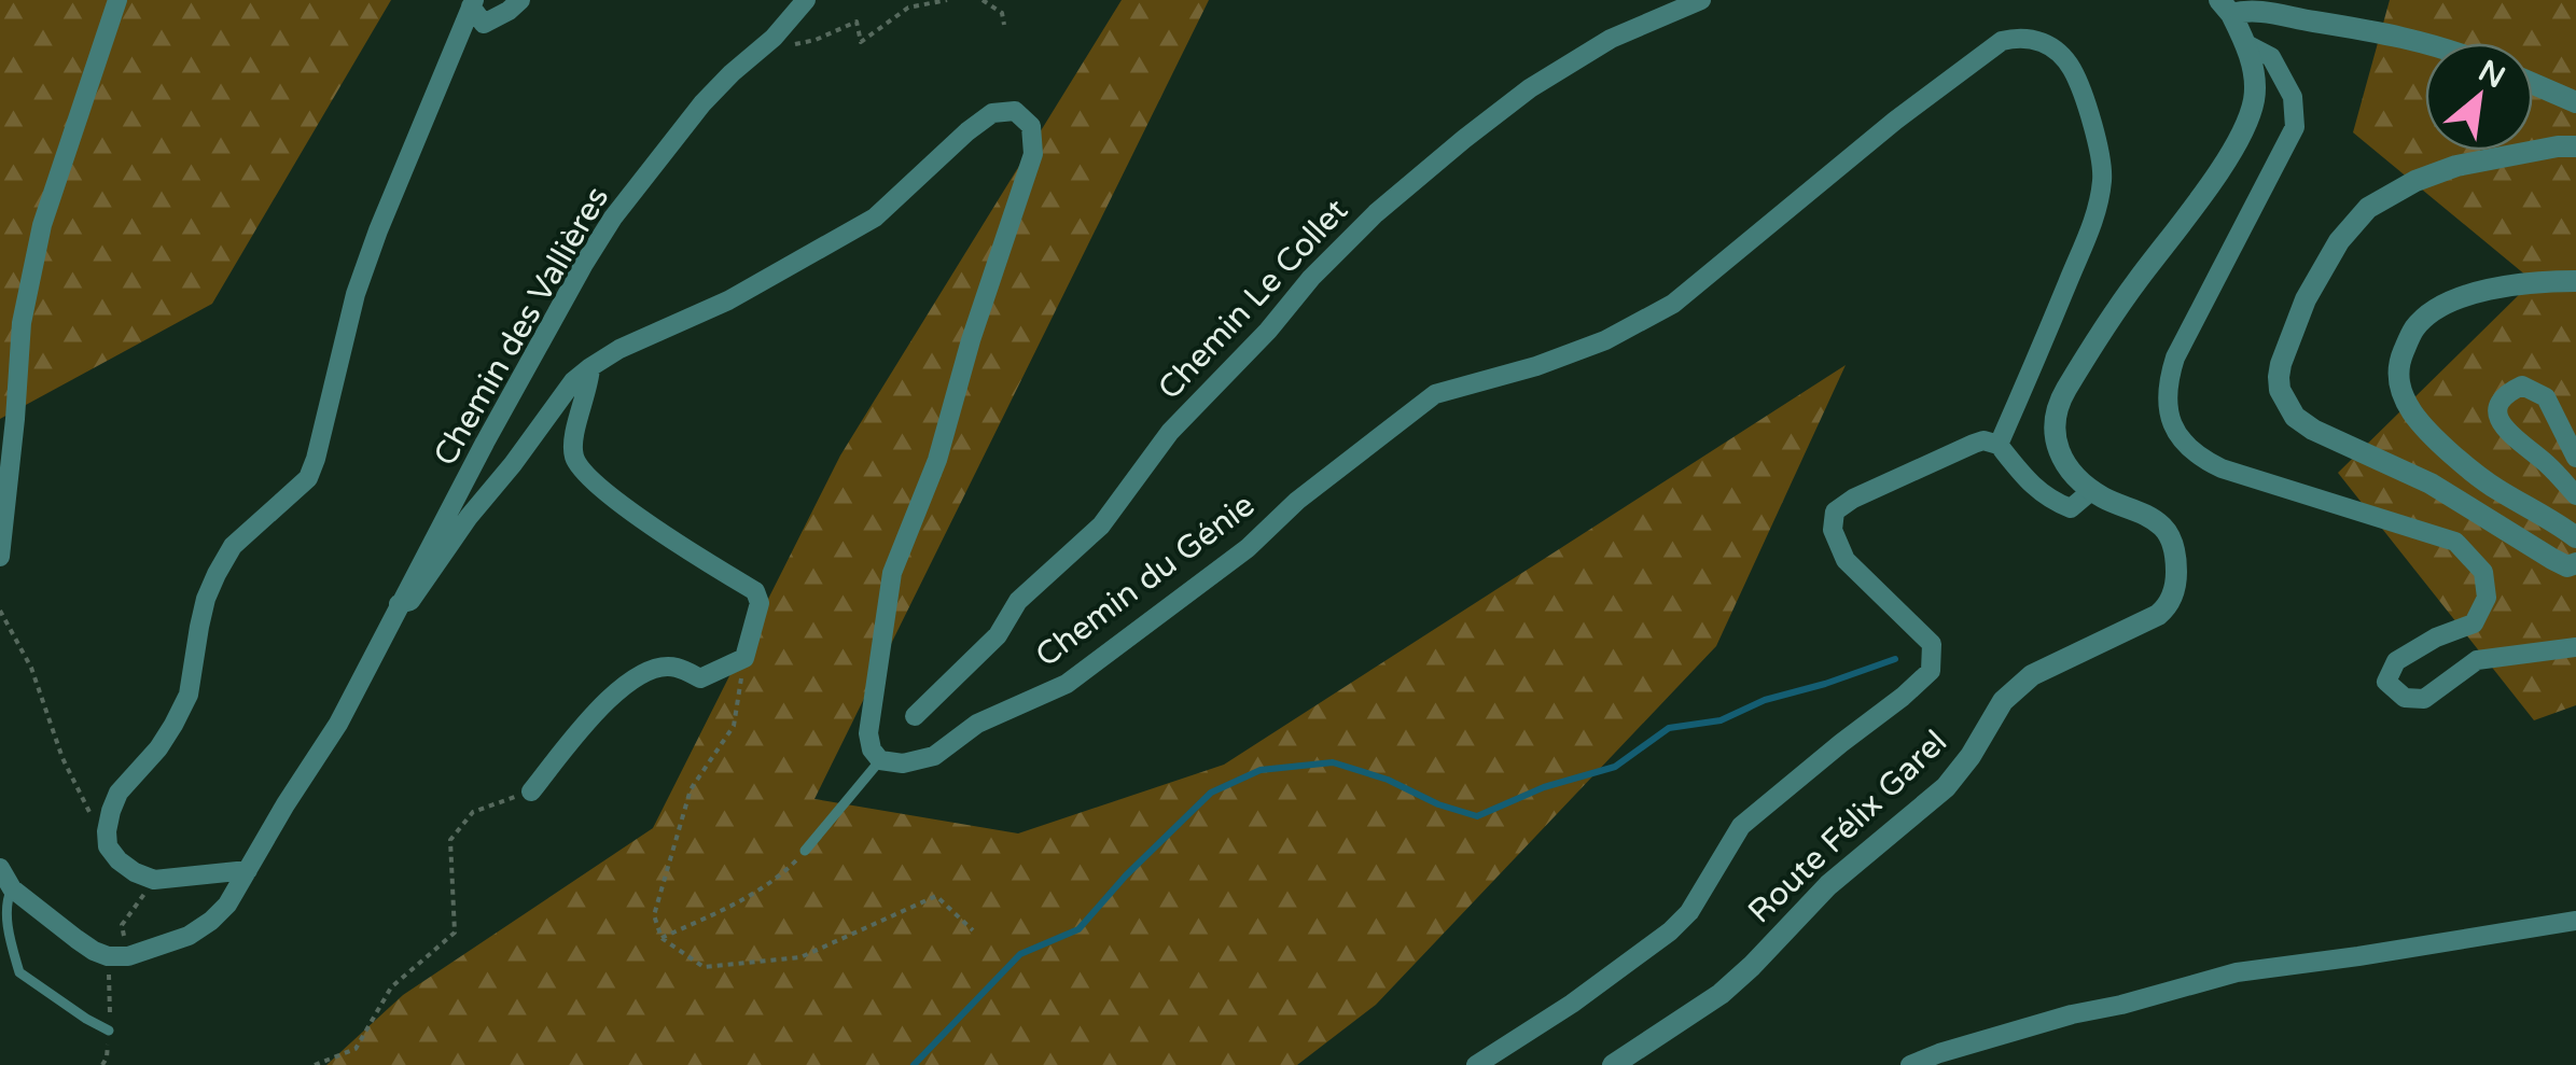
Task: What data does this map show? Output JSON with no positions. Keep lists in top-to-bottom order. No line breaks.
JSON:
{"streets":{"street":["Chemin Le Collet","Chemin des Vallières","Chemin du Génie","Route Félix Garel"]},"north":"top right"}
